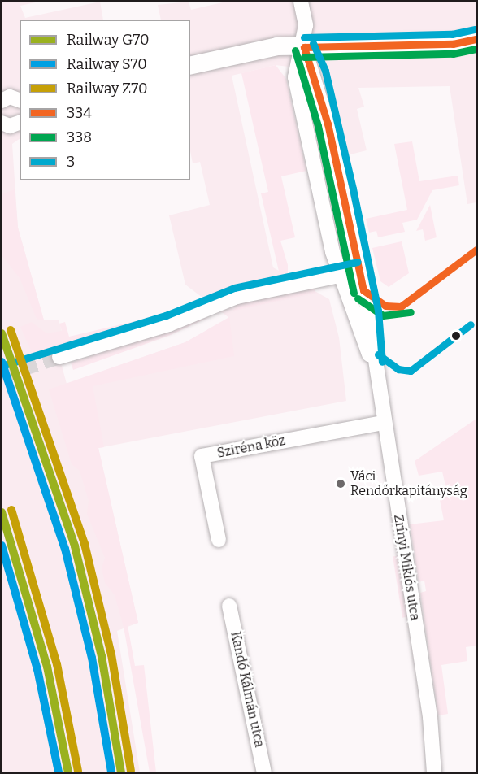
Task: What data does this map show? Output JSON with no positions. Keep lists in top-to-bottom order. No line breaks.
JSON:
{"streets":{"street":["Sziréna köz","Zrínyi Miklós utca","Kandó Kálmán utca"]},"crossings":[["Sziréna köz","Zrínyi Miklós utca"]],"places":["Váci Rendőrkapitányság"],"lines":["transit line 3","transit line 334","transit line 338","rail line Z70","rail line G70","rail line S70"],"legend":["Railway G70","Railway S70","Railway Z70","334","338","3"]}
